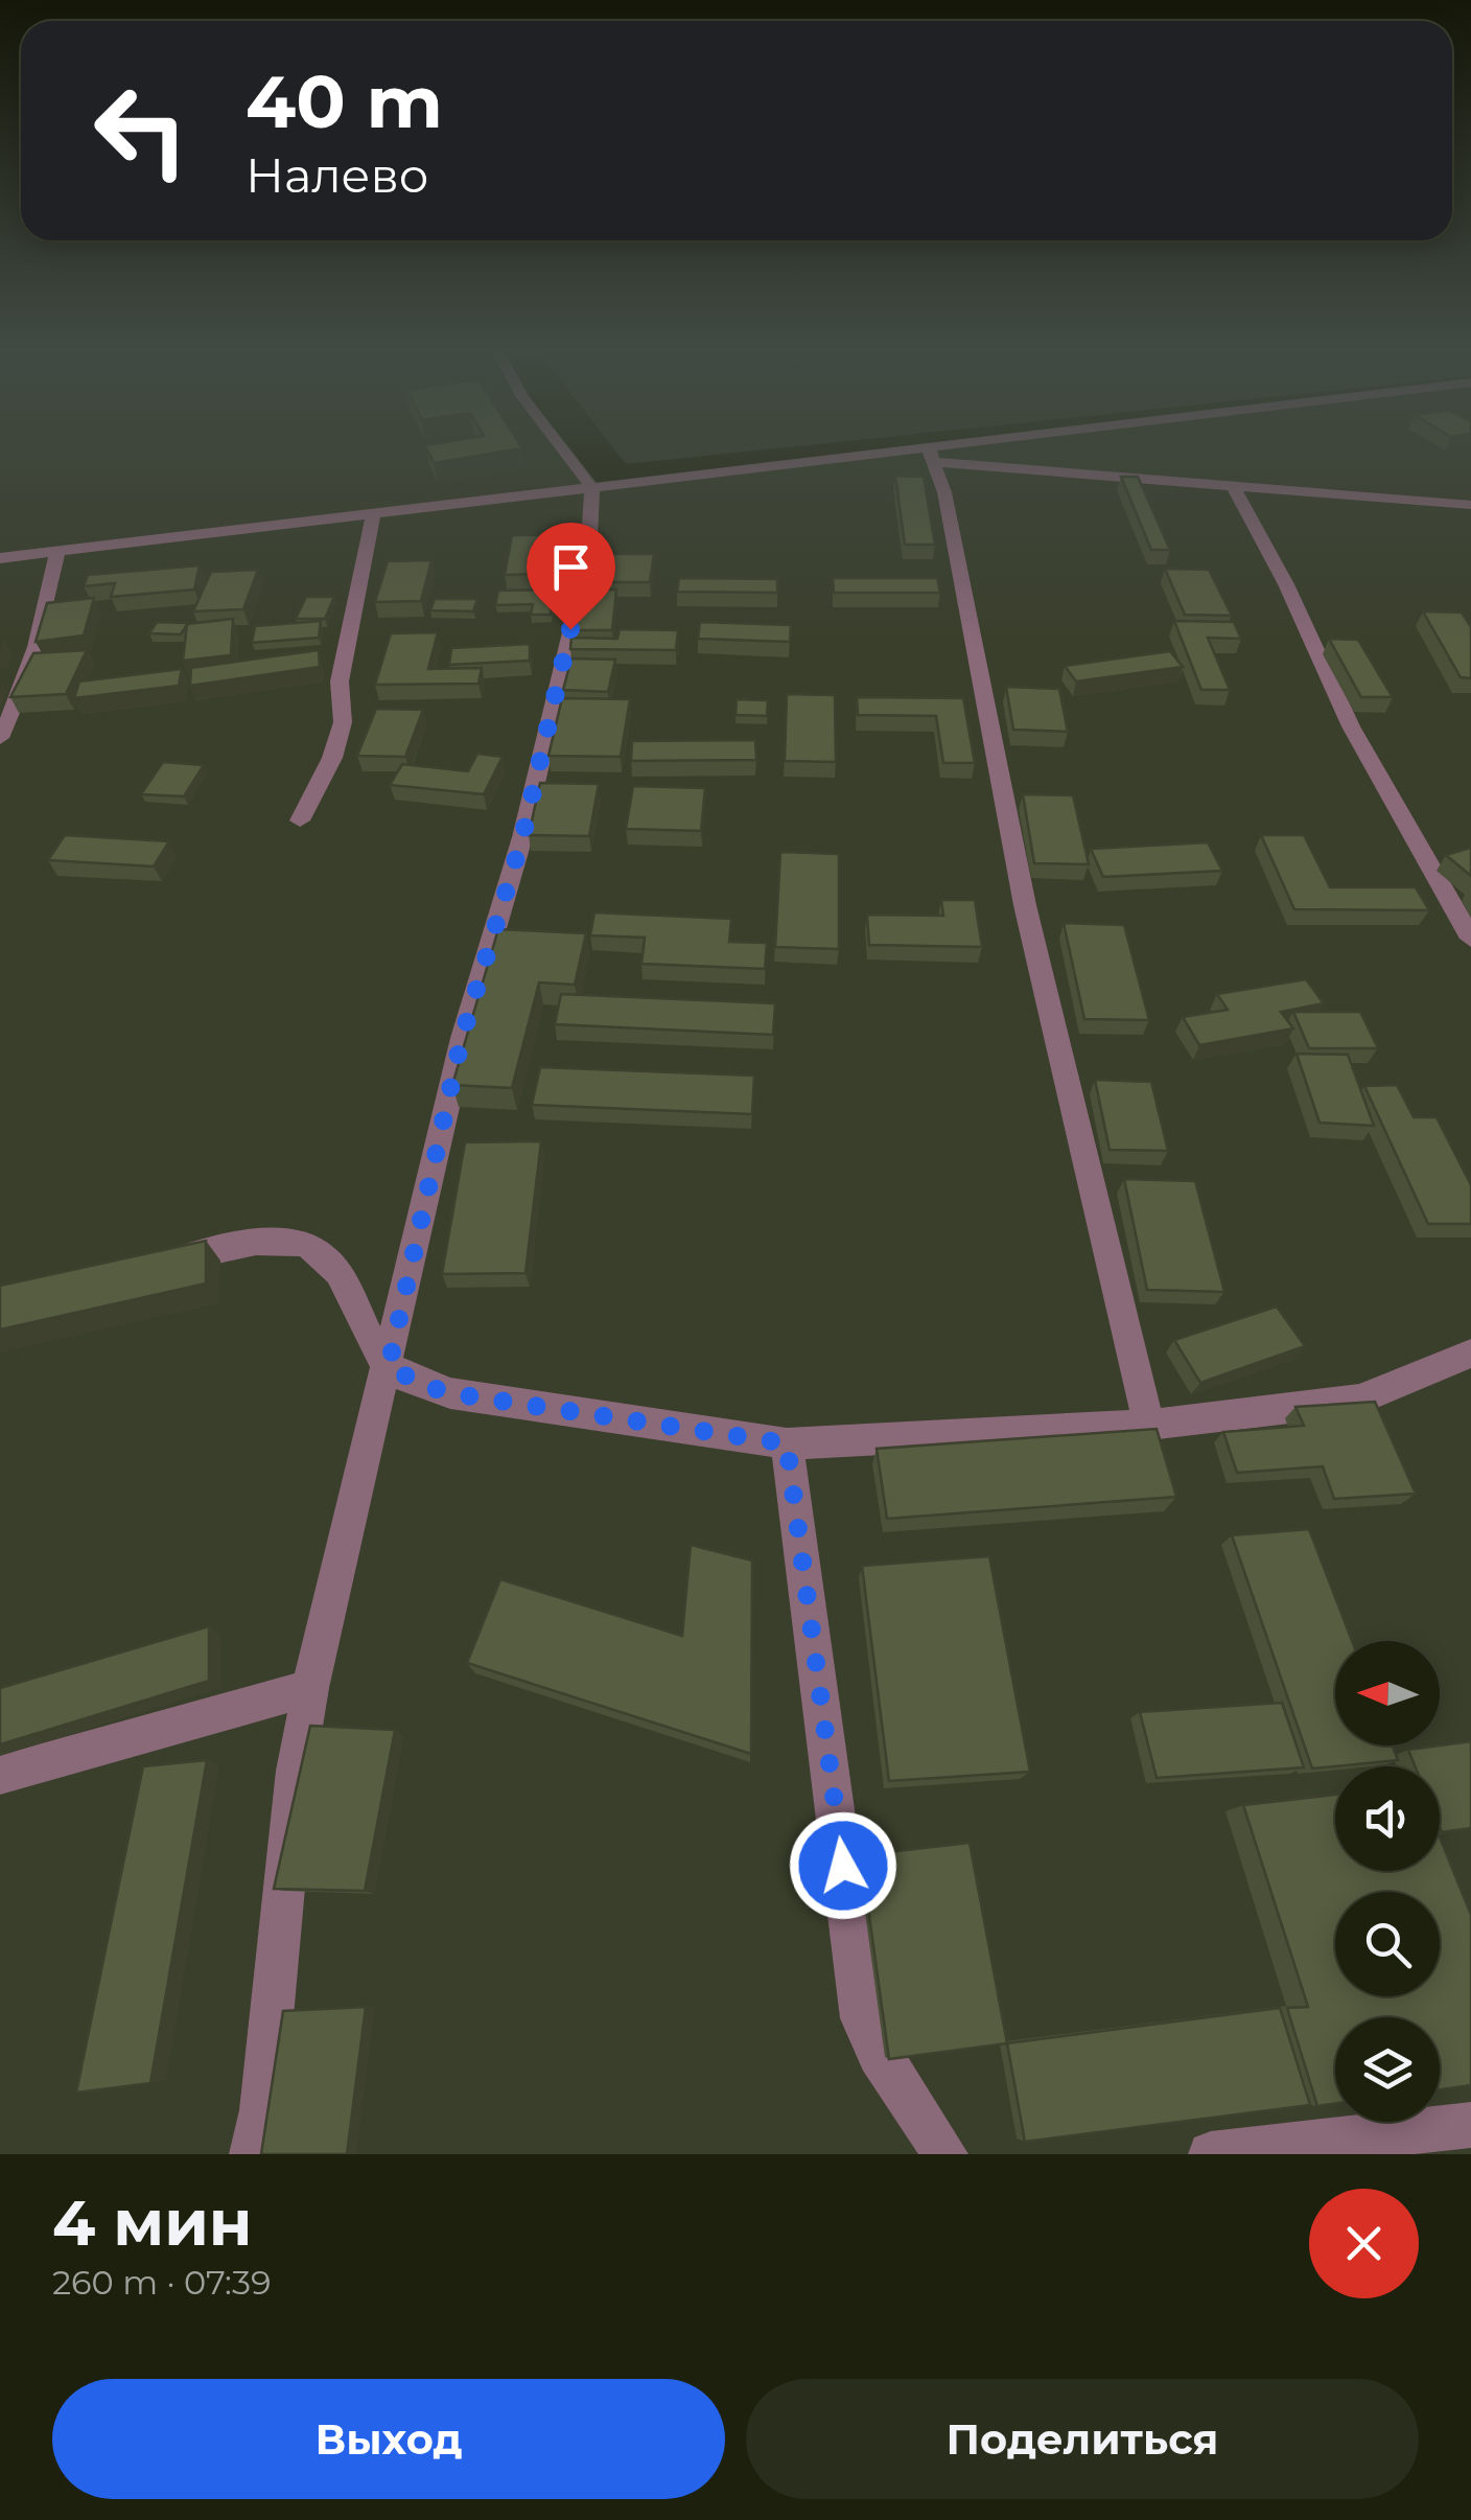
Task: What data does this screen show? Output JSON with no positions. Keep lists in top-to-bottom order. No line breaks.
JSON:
{"north":"left","page":{"turn":["40 m","Налево"],"heading":["4 мин","260 m · 07:39"],"buttons":["Выход","Поделиться"]}}
